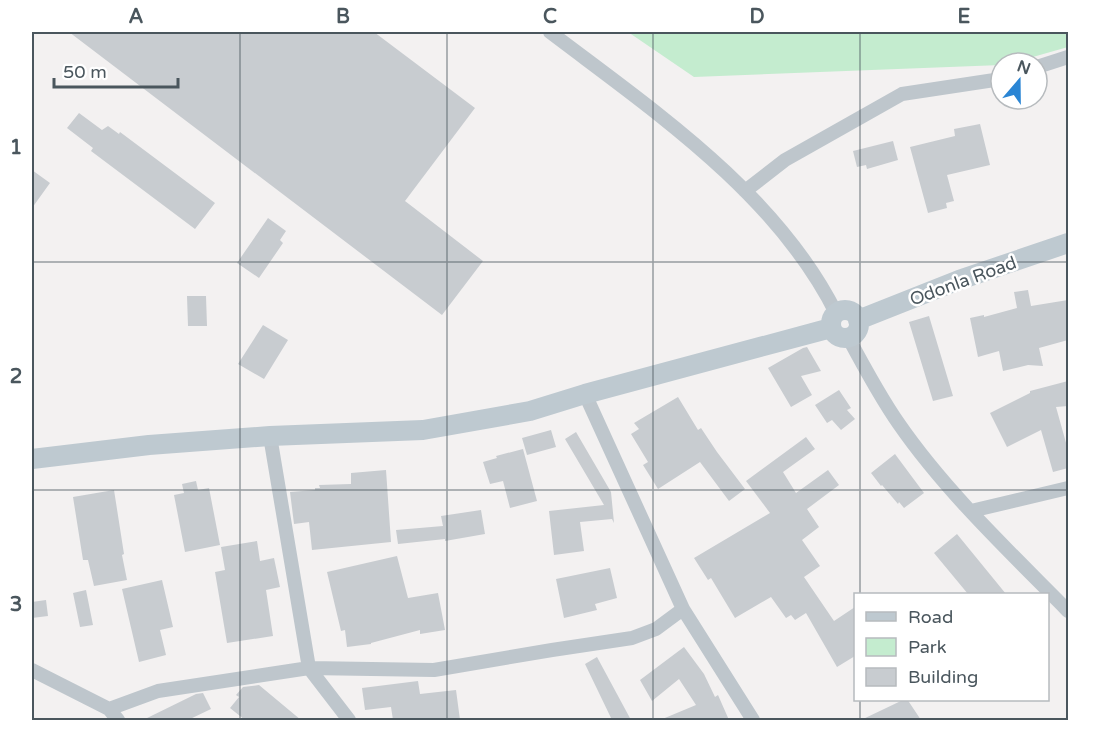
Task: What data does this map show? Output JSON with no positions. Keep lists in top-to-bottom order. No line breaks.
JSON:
{"streets":{"street":["Odonla Road"]},"legend":["Road","Park","Building"],"scale_bar":"50 m","north":"top","grid":{"columns":["A","B","C","D","E"],"rows":["1","2","3"]}}
